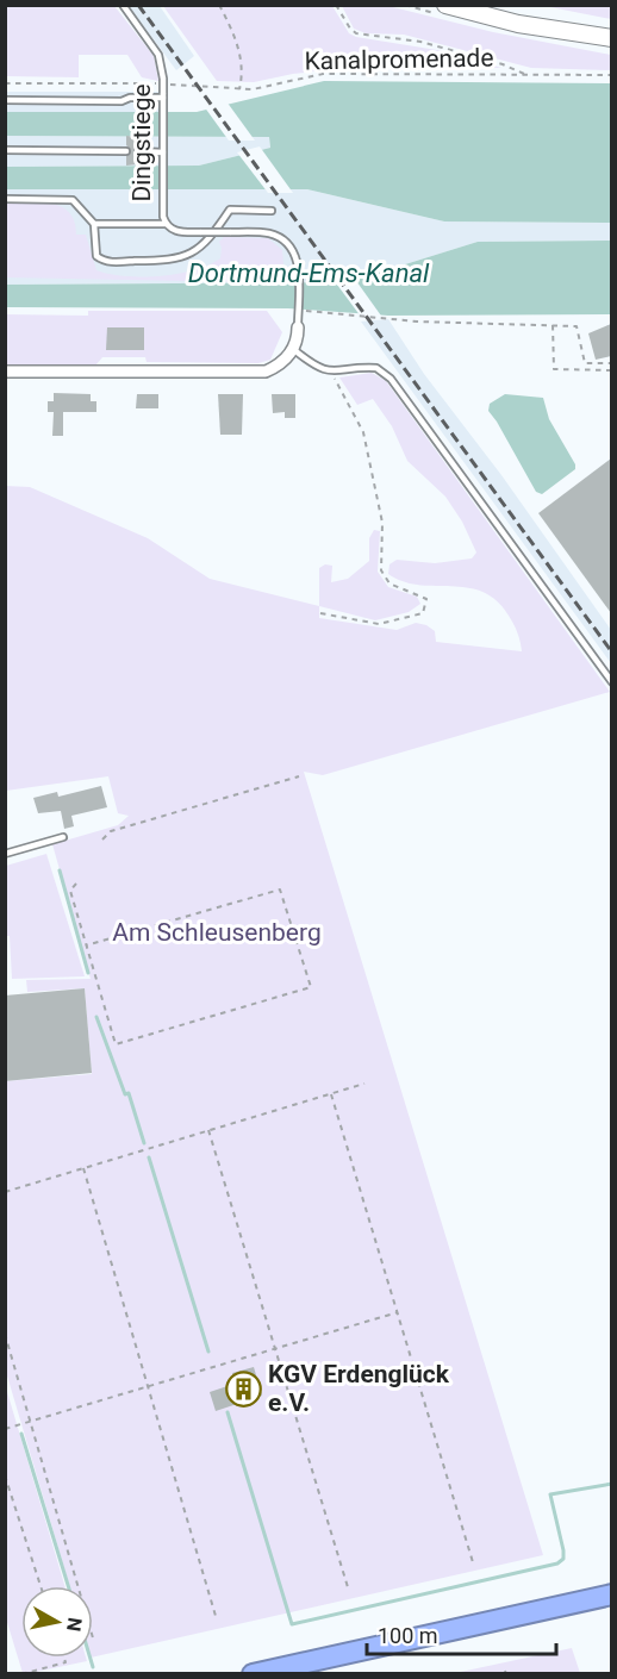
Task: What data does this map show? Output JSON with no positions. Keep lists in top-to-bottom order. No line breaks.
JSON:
{"streets":{"lane":["Dingstiege"],"path":["Kanalpromenade"]},"water":["Dortmund-Ems-Kanal"],"parks":["Am Schleusenberg"],"places":{"building":["KGV Erdenglück e.V."]},"scale_bar":"100 m","north":"right"}
